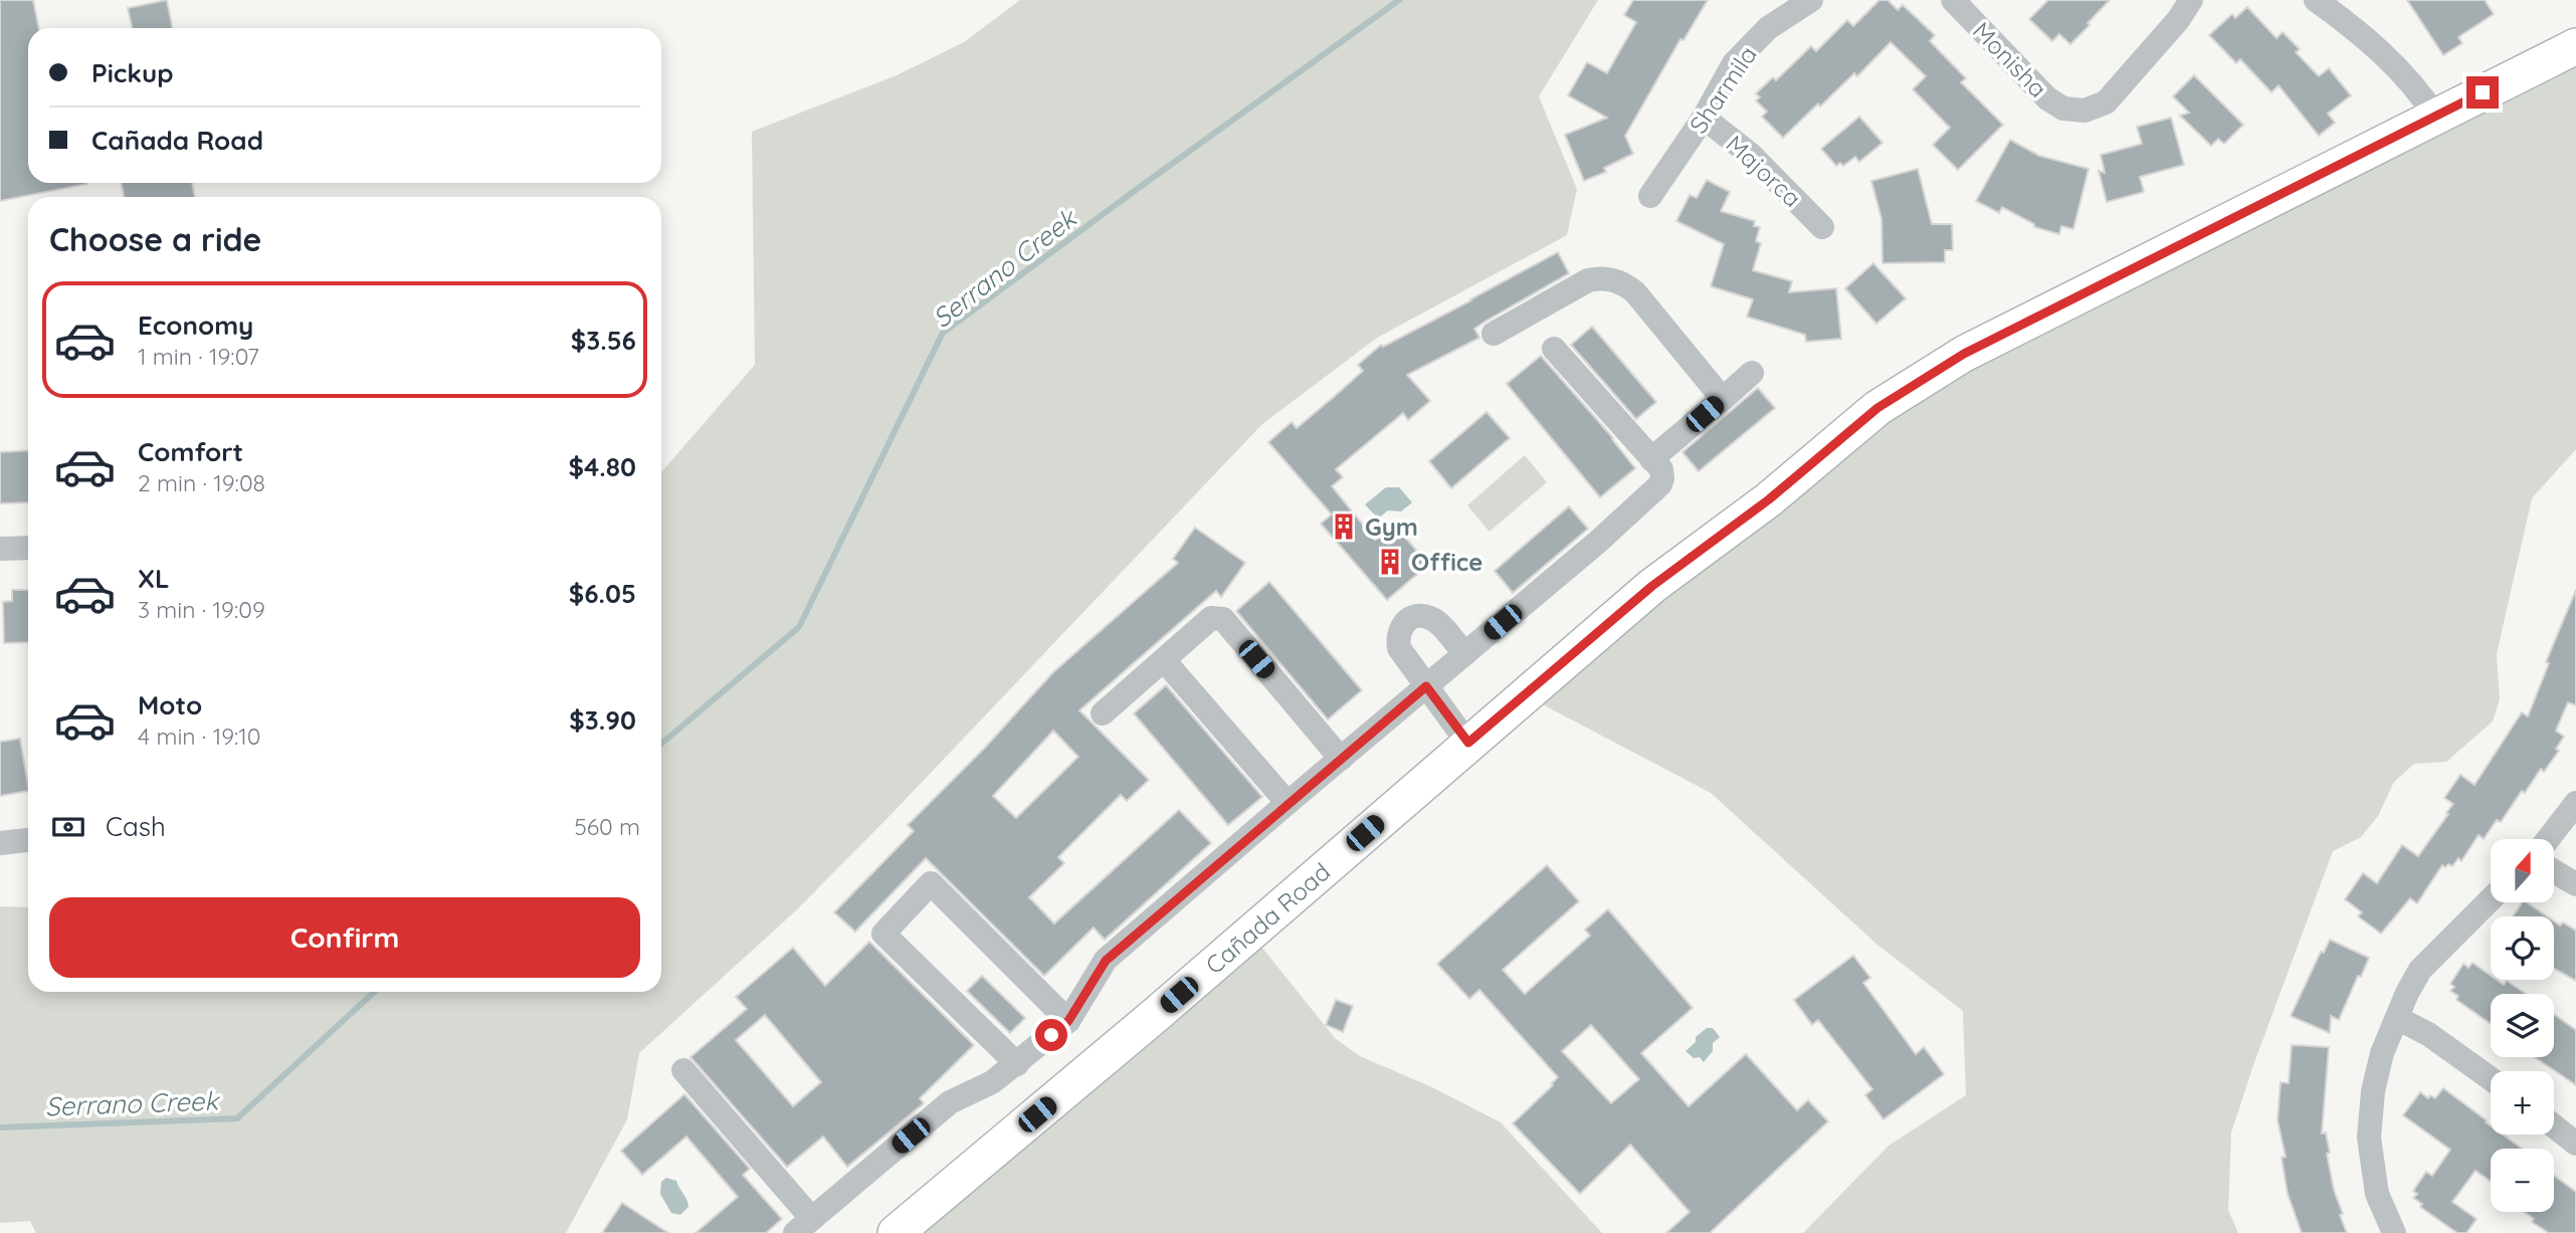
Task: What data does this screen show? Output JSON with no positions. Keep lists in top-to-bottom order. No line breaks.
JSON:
{"streets":{"street":["Monisha","Sharmila","Majorca","Cañada Road"]},"crossings":[["Sharmila","Majorca"]],"water":["Serrano Creek"],"places":{"building":["Gym","Office"]},"north":"top","page":{"banner":["Pickup","Cañada Road"],"heading":"Choose a ride","list":[{"name":"Economy","note":"1 min · 19:07","value":"$3.56"},{"name":"Comfort","note":"2 min · 19:08","value":"$4.80"},{"name":"XL","note":"3 min · 19:09","value":"$6.05"},{"name":"Moto","note":"4 min · 19:10","value":"$3.90"}],"pay":["Cash","560 m"],"map_buttons":["+","−"],"buttons":"Confirm"}}
